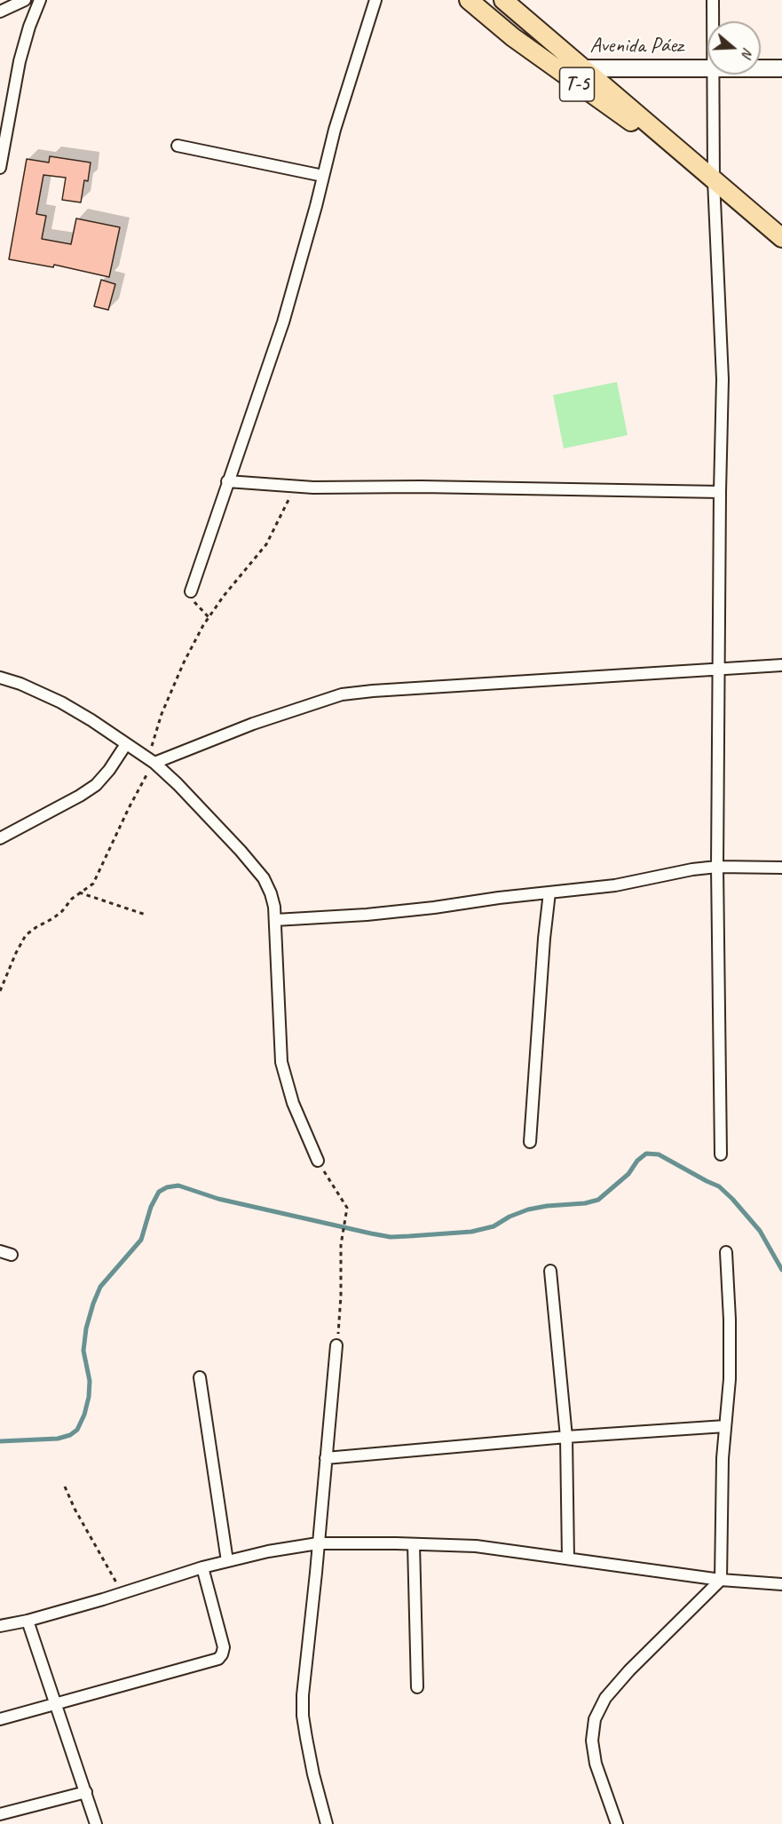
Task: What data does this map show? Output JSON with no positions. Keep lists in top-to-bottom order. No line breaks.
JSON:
{"streets":{"main road":["Avenida Páez","T-5"]},"crossings":[["Avenida Páez","T-5"]],"north":"right"}
